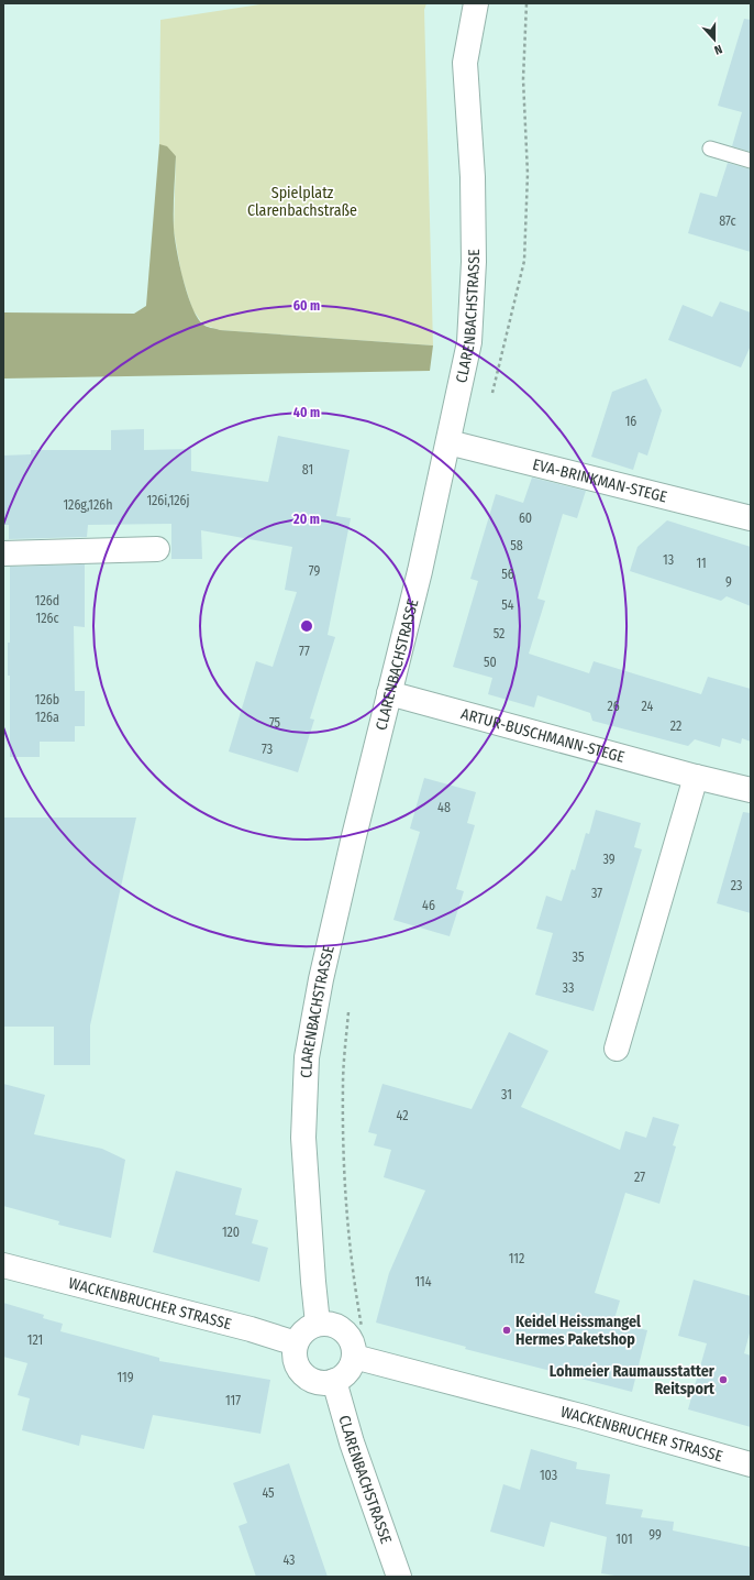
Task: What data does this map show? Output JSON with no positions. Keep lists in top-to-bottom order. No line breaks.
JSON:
{"streets":{"street":["CLARENBACHSTRASSE","EVA-BRINKMAN-STEGE","ARTUR-BUSCHMANN-STEGE","WACKENBRUCHER STRASSE"]},"crossings":[["CLARENBACHSTRASSE","EVA-BRINKMAN-STEGE"],["CLARENBACHSTRASSE","ARTUR-BUSCHMANN-STEGE"],["CLARENBACHSTRASSE","WACKENBRUCHER STRASSE"]],"parks":["Spielplatz Clarenbachstraße"],"places":["Keidel Heissmangel Hermes Paketshop","Lohmeier Raumausstatter Reitsport"],"house_numbers":["87c","16","81","126i,126j","126g,126h","60","58","13","11","79","56","9","126d","54","126c","52","77","50","126b","26","24","126a","75","22","73","48","39","23","37","46","35","33","31","42","27","120","112","114","121","119","117","103","45","99","101","43"],"north":"bottom","rings":["60 m","40 m","20 m"]}
